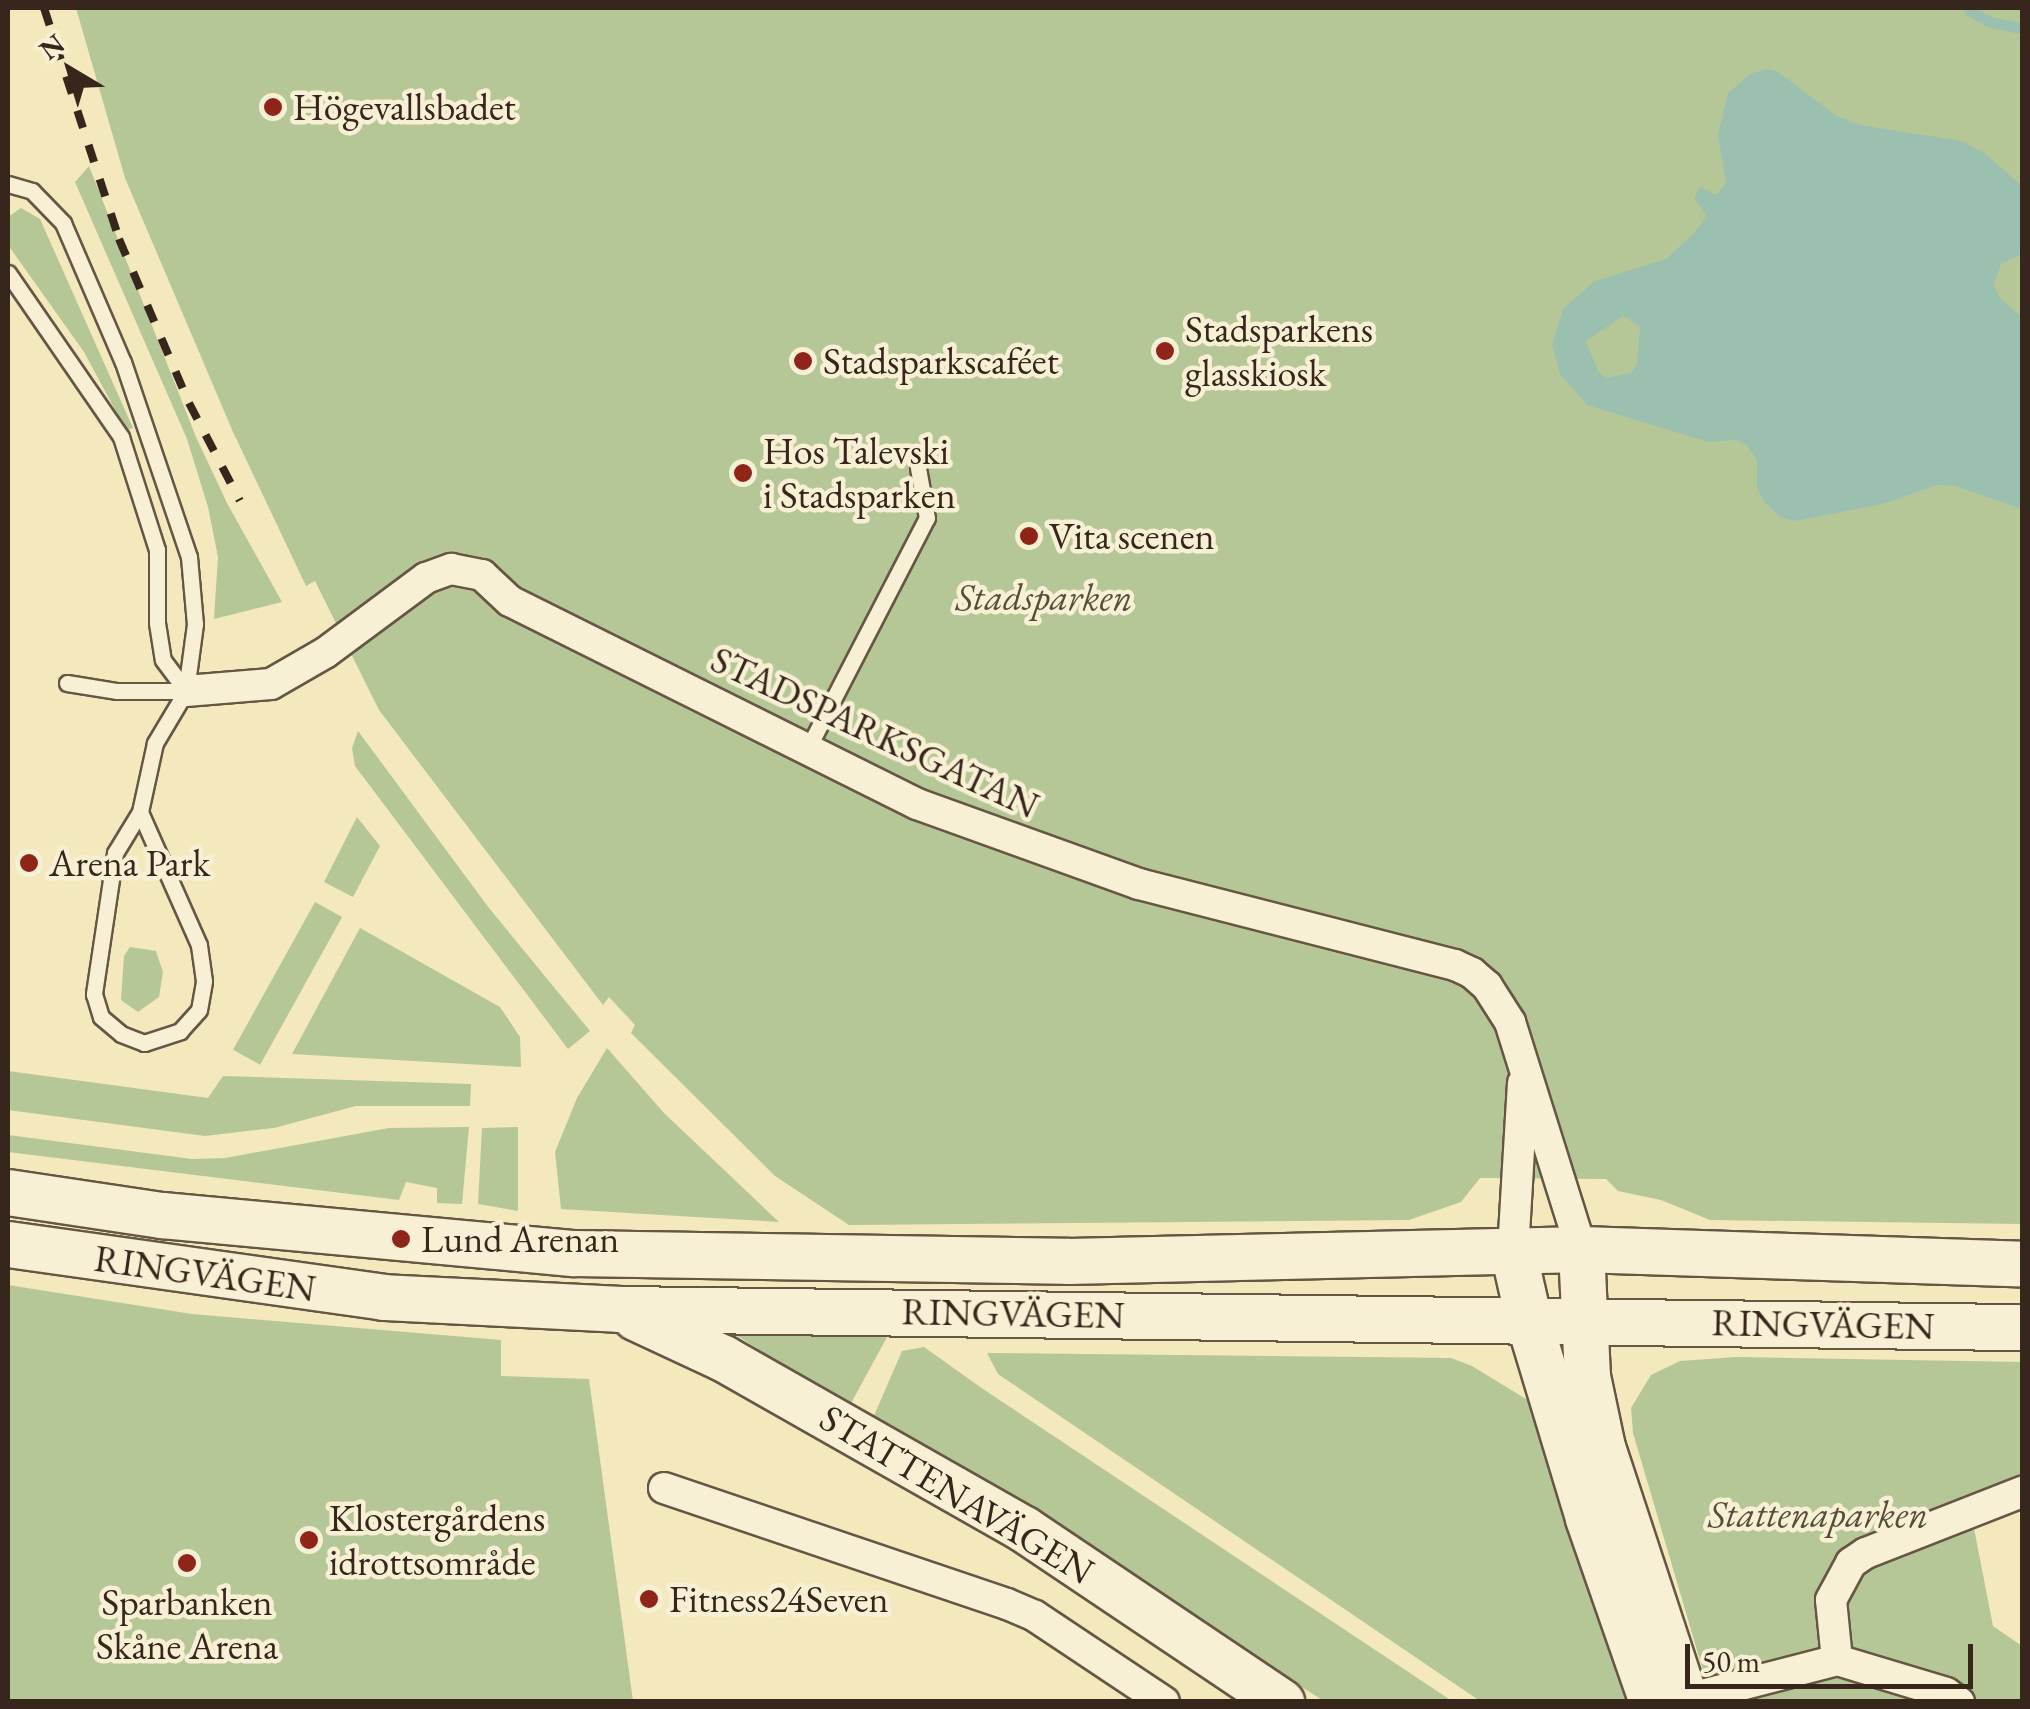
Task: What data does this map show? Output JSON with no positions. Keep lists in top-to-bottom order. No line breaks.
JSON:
{"streets":{"main road":["RINGVÄGEN","STATTENAVÄGEN"],"street":["STADSPARKSGATAN"]},"crossings":[["STADSPARKSGATAN","RINGVÄGEN"],["RINGVÄGEN","STATTENAVÄGEN"]],"parks":["Stadsparken","Stattenaparken"],"places":["Högevallsbadet","Stadsparkens glasskiosk","Stadsparkscaféet","Hos Talevski i Stadsparken","Vita scenen","Arena Park","Lund Arenan","Klostergårdens idrottsområde","Sparbanken Skåne Arena","Fitness24Seven"],"scale_bar":"50 m","north":"top left"}
